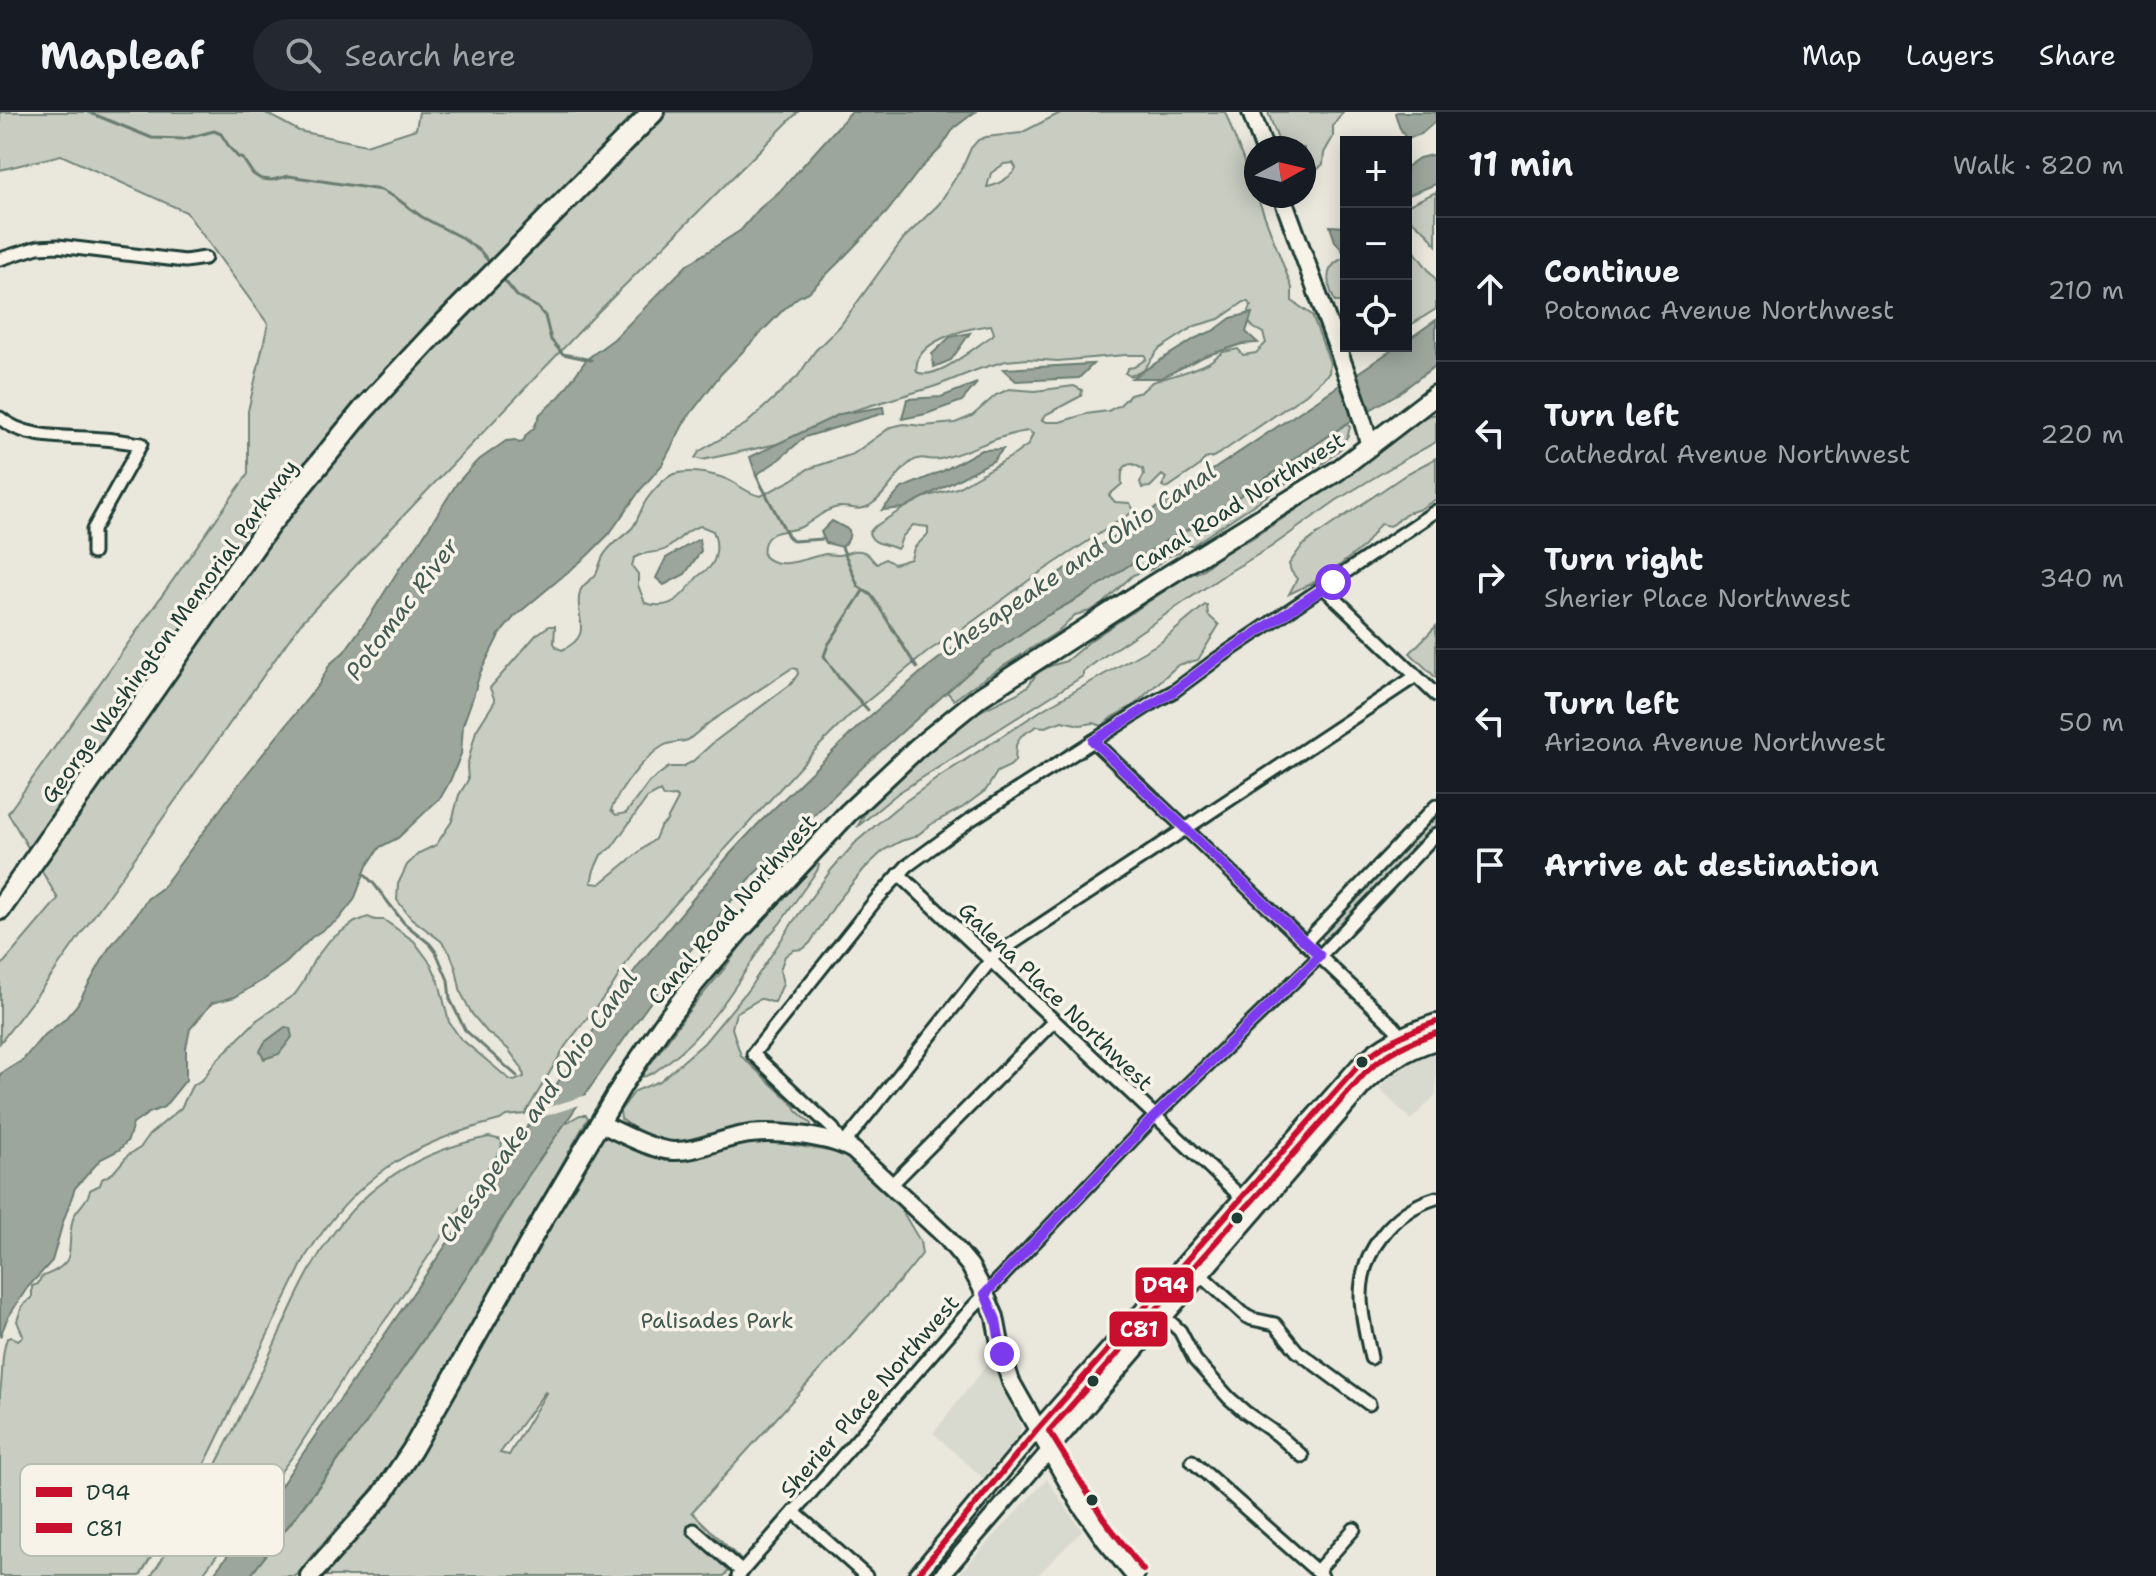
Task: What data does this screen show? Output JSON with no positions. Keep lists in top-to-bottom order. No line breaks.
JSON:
{"streets":{"highway":["Canal Road Northwest","George Washington Memorial Parkway"],"street":["Galena Place Northwest","Sherier Place Northwest"]},"crossings":[["Galena Place Northwest","Sherier Place Northwest"]],"water":["Chesapeake and Ohio Canal","Potomac River"],"parks":["Palisades Park"],"lines":["transit line D94","transit line C81"],"legend":["D94","C81"],"north":"right","page":{"header":"Mapleaf","search":"Search here","nav":["Map","Layers","Share"],"heading":["11 min","Walk · 820 m"],"map_buttons":["+","−"],"list":[["Continue","Potomac Avenue Northwest","210 m"],["Turn left","Cathedral Avenue Northwest","220 m"],["Turn right","Sherier Place Northwest","340 m"],["Turn left","Arizona Avenue Northwest","50 m"],"Arrive at destination"]}}
